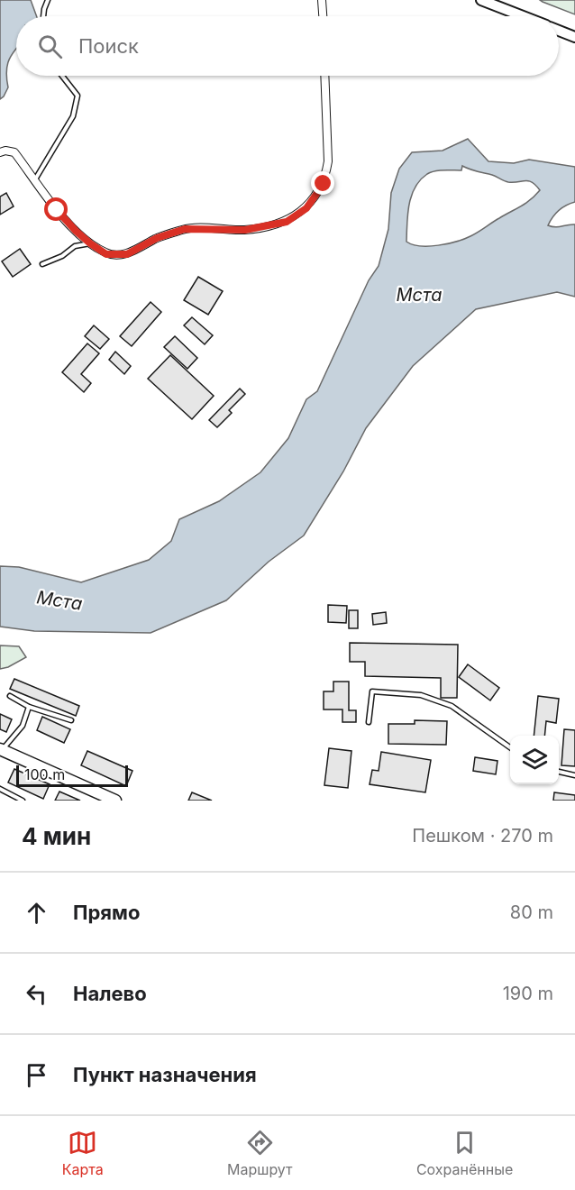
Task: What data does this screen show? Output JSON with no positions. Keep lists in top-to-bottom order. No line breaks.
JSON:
{"water":["Мста"],"scale_bar":"100 m","page":{"search":"Поиск","scale":"100 m","heading":["4 мин","Пешком · 270 m"],"list":[["Прямо","80 m"],["Налево","190 m"],"Пункт назначения"],"nav":["Карта","Маршрут","Сохранённые"]}}
